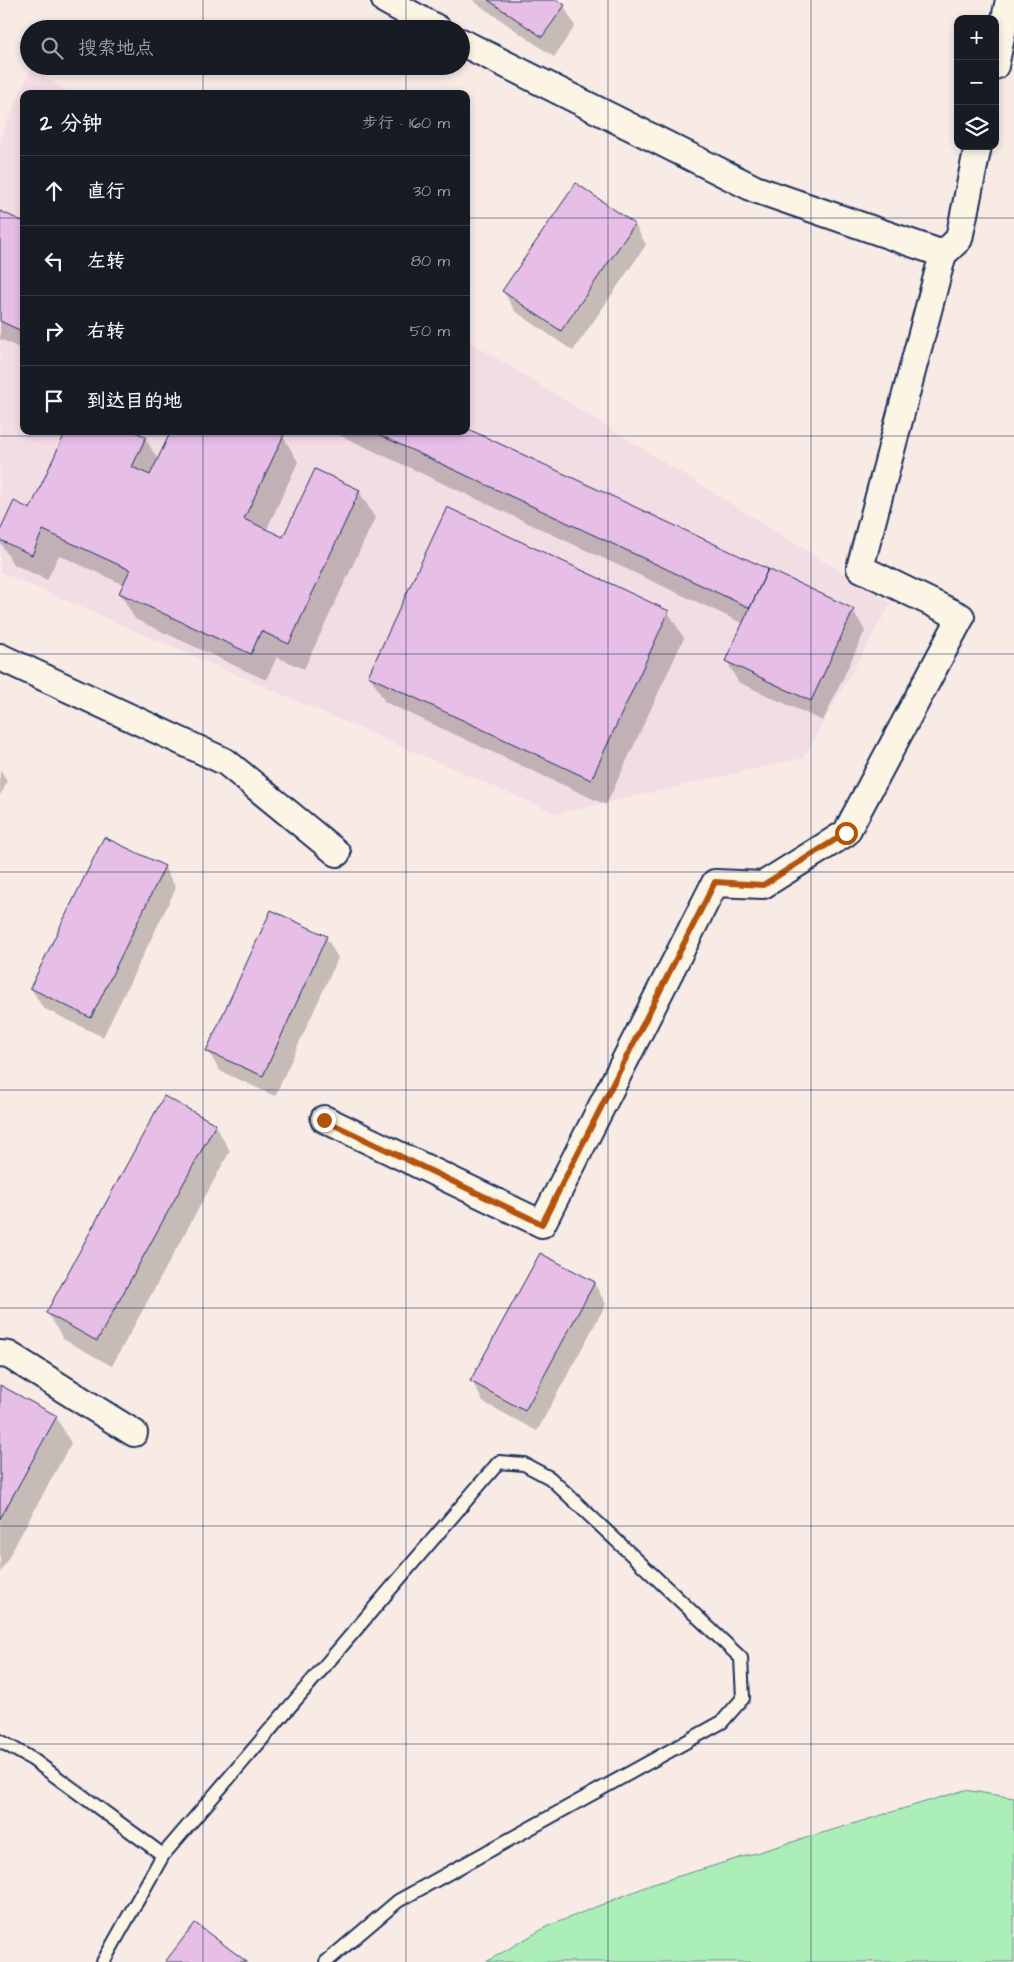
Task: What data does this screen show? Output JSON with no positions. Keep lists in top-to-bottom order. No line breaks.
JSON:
{"page":{"map_buttons":["+","−"],"search":"搜索地点","heading":["2 分钟","步行 · 160 m"],"list":[["直行","30 m"],["左转","80 m"],["右转","50 m"],"到达目的地"]}}
